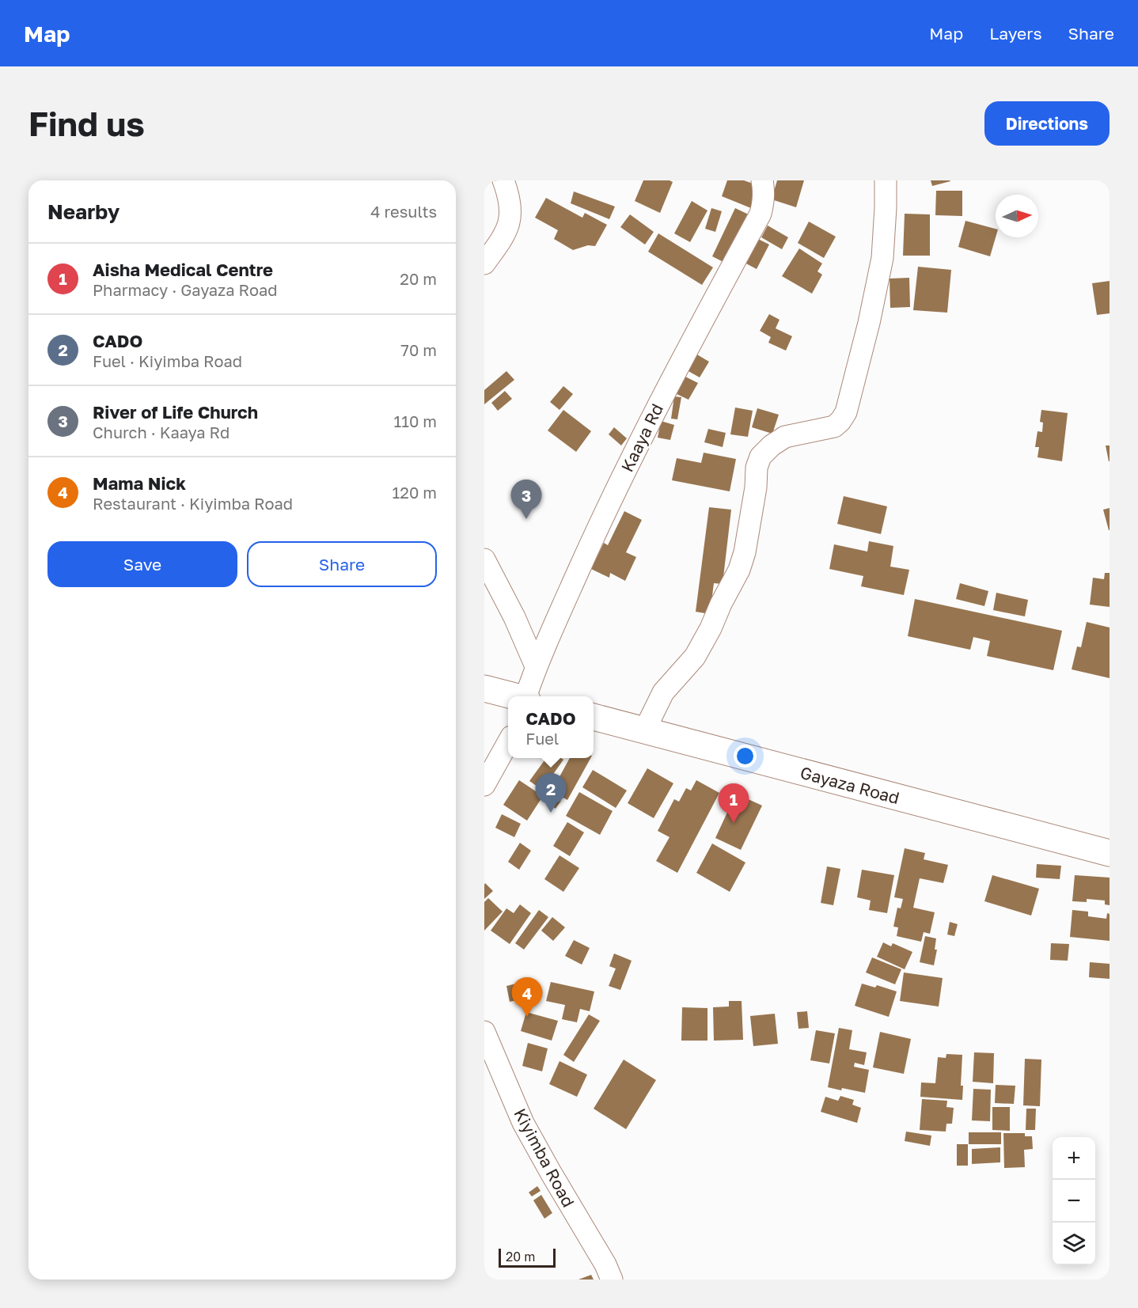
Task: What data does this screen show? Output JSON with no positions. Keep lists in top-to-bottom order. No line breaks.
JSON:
{"streets":{"main road":["Gayaza Road"],"street":["Kaaya Rd","Kiyimba Road"]},"scale_bar":"20 m","north":"right","page":{"header":"Map","nav":["Map","Layers","Share"],"buttons":["Directions",["Save","Share"]],"title":"Find us","heading":["Nearby","4 results"],"list":[{"mark":"1","name":"Aisha Medical Centre","note":"Pharmacy · Gayaza Road","value":"20 m"},{"mark":"2","name":"CADO","note":"Fuel · Kiyimba Road","value":"70 m"},{"mark":"3","name":"River of Life Church","note":"Church · Kaaya Rd","value":"110 m"},{"mark":"4","name":"Mama Nick","note":"Restaurant · Kiyimba Road","value":"120 m"}],"pins":["3","2","1","4"],"popup":["CADO","Fuel"],"map_buttons":["+","−"],"scale":"20 m"}}
